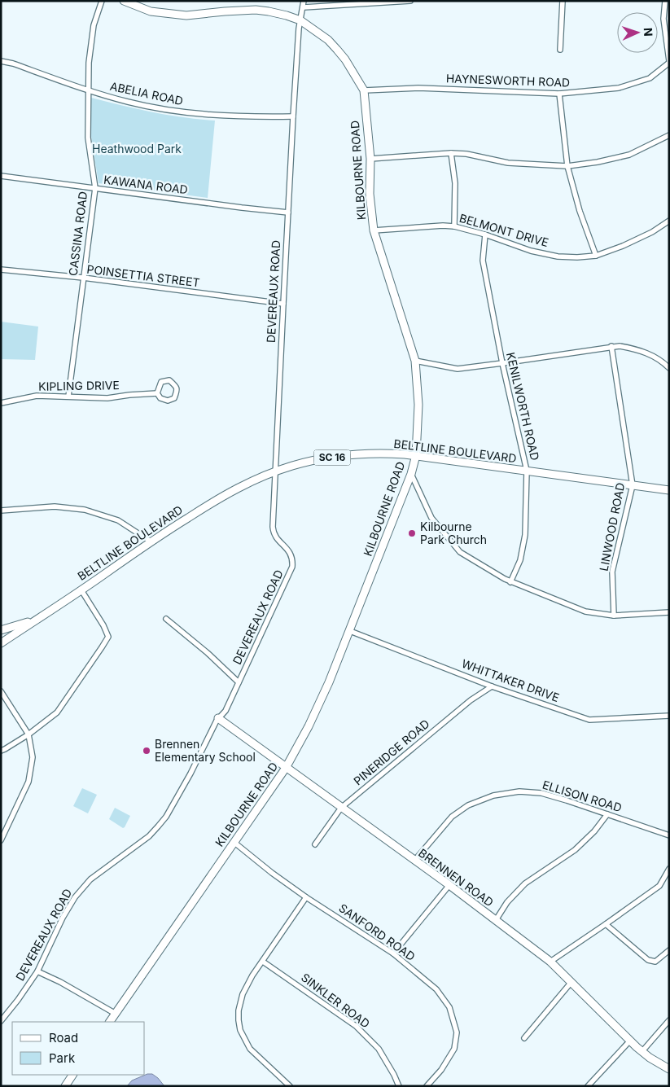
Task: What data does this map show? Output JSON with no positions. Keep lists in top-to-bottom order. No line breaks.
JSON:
{"streets":{"street":["HAYNESWORTH ROAD","ABELIA ROAD","KILBOURNE ROAD","KAWANA ROAD","BELMONT DRIVE","CASSINA ROAD","POINSETTIA STREET","DEVEREAUX ROAD","KIPLING DRIVE","KENILWORTH ROAD","BELTLINE BOULEVARD","SC 16","LINWOOD ROAD","WHITTAKER DRIVE","PINERIDGE ROAD","ELLISON ROAD","BRENNEN ROAD","SANFORD ROAD","SINKLER ROAD"]},"crossings":[["HAYNESWORTH ROAD","KILBOURNE ROAD"],["ABELIA ROAD","CASSINA ROAD"],["ABELIA ROAD","DEVEREAUX ROAD"],["KILBOURNE ROAD","BELMONT DRIVE"],["KILBOURNE ROAD","DEVEREAUX ROAD"],["KILBOURNE ROAD","BELTLINE BOULEVARD"],["KILBOURNE ROAD","WHITTAKER DRIVE"],["KILBOURNE ROAD","BRENNEN ROAD"],["KILBOURNE ROAD","SANFORD ROAD"],["KAWANA ROAD","CASSINA ROAD"],["KAWANA ROAD","DEVEREAUX ROAD"],["BELMONT DRIVE","KENILWORTH ROAD"],["CASSINA ROAD","POINSETTIA STREET"],["CASSINA ROAD","KIPLING DRIVE"],["POINSETTIA STREET","DEVEREAUX ROAD"],["DEVEREAUX ROAD","BELTLINE BOULEVARD"],["DEVEREAUX ROAD","BRENNEN ROAD"],["KENILWORTH ROAD","BELTLINE BOULEVARD"],["BELTLINE BOULEVARD","SC 16"],["BELTLINE BOULEVARD","LINWOOD ROAD"],["WHITTAKER DRIVE","PINERIDGE ROAD"],["PINERIDGE ROAD","BRENNEN ROAD"],["ELLISON ROAD","BRENNEN ROAD"]],"parks":["Heathwood Park"],"places":["Kilbourne Park Church","Brennen Elementary School"],"legend":["Road","Park"],"north":"right"}
